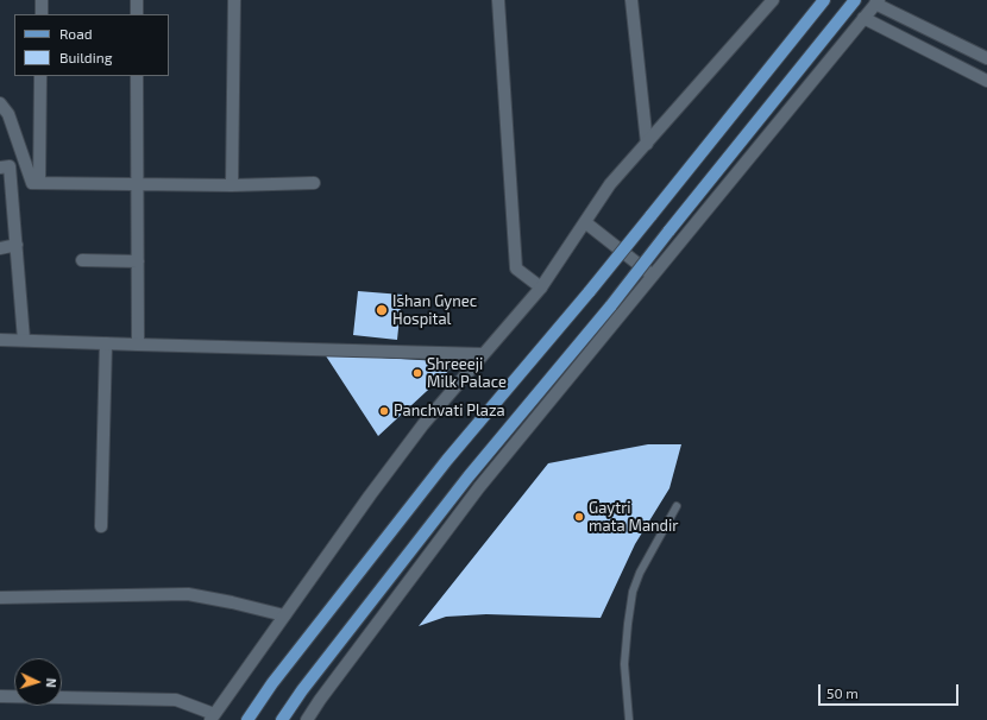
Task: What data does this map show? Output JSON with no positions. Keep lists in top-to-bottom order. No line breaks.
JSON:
{"places":["Ishan Gynec Hospital","Shreeeji Milk Palace","Panchvati Plaza","Gaytri mata Mandir"],"legend":["Road","Building"],"scale_bar":"50 m","north":"right"}
